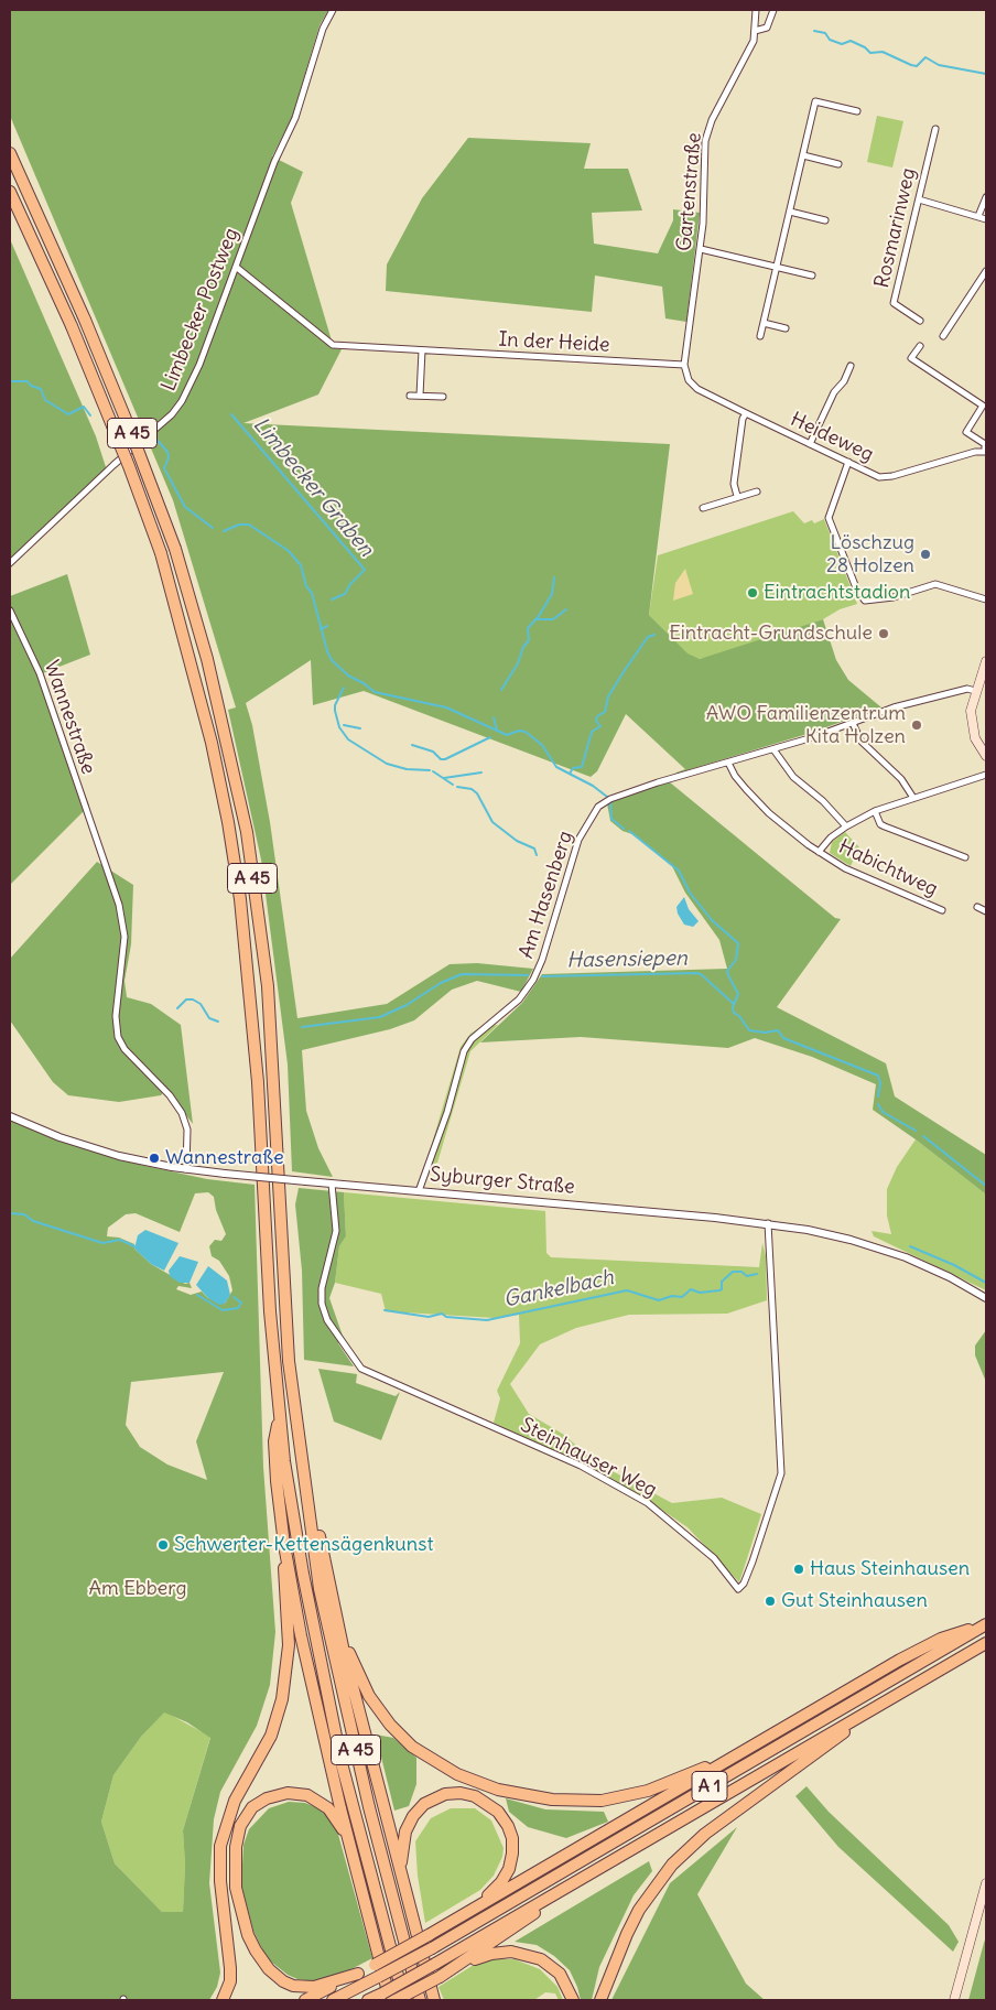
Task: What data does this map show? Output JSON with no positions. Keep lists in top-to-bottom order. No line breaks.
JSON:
{"streets":{"highway":["A 45","A 1"],"street":["Gartenstraße","Rosmarinweg","Limbecker Postweg","In der Heide","Heideweg","Wannestraße","Habichtweg","Am Hasenberg","Syburger Straße","Steinhauser Weg"]},"crossings":[["Gartenstraße","In der Heide"],["Gartenstraße","Heideweg"],["Limbecker Postweg","In der Heide"],["In der Heide","Heideweg"],["Wannestraße","Syburger Straße"],["Habichtweg","Am Hasenberg"],["Am Hasenberg","Syburger Straße"],["Syburger Straße","Steinhauser Weg"]],"water":["Limbecker Graben","Hasensiepen","Gankelbach"],"parks":["Am Ebberg"],"places":["Löschzug 28 Holzen","Eintrachtstadion","Eintracht-Grundschule","AWO Familienzentrum Kita Holzen","Wannestraße","Schwerter-Kettensägenkunst","Haus Steinhausen","Gut Steinhausen"]}
